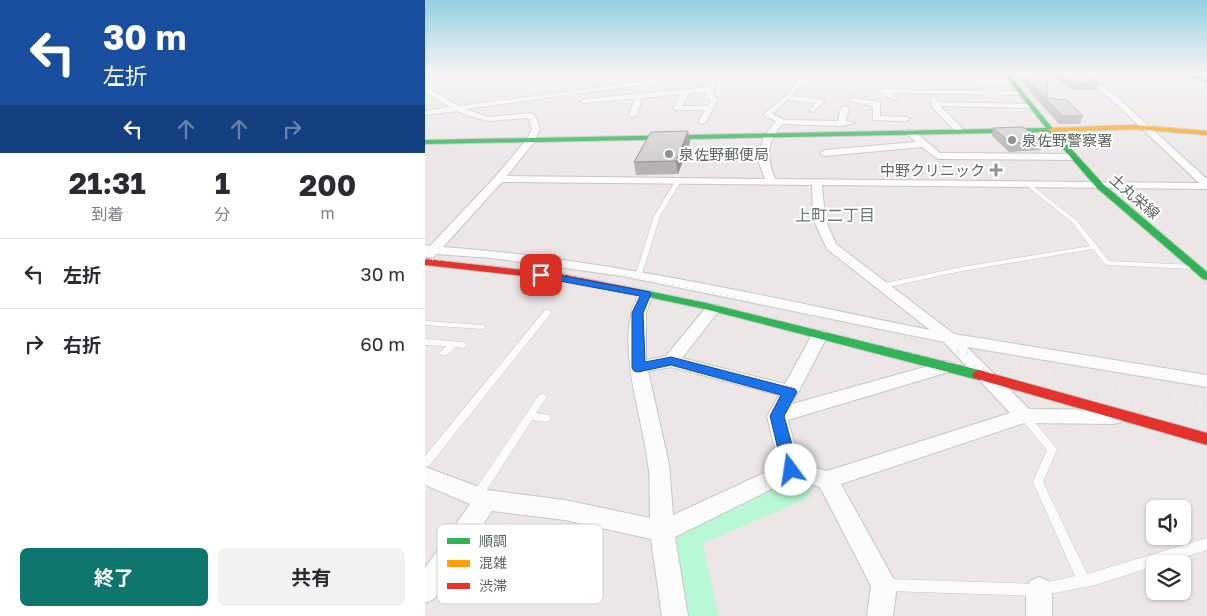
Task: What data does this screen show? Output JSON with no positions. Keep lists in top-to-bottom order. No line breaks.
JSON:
{"streets":{"main road":["土丸栄線"]},"districts":["上町二丁目"],"places":{"other":["泉佐野警察署","泉佐野郵便局"],"health":["中野クリニック"]},"legend":["順調","混雑","渋滞"],"page":{"turn":["30 m","左折"],"eta":["21:31","到着","1","分","200","m"],"list":[{"name":"左折","value":"30 m"},{"name":"右折","value":"60 m"}],"buttons":["終了","共有"]}}
